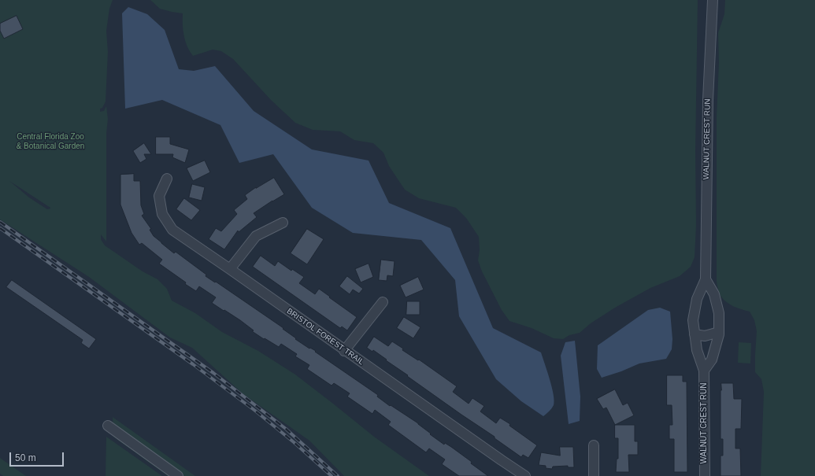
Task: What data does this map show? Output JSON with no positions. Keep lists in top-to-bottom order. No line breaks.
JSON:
{"streets":{"street":["WALNUT CREST RUN","BRISTOL FOREST TRAIL"]},"parks":["Central Florida Zoo & Botanical Garden"],"scale_bar":"50 m"}
